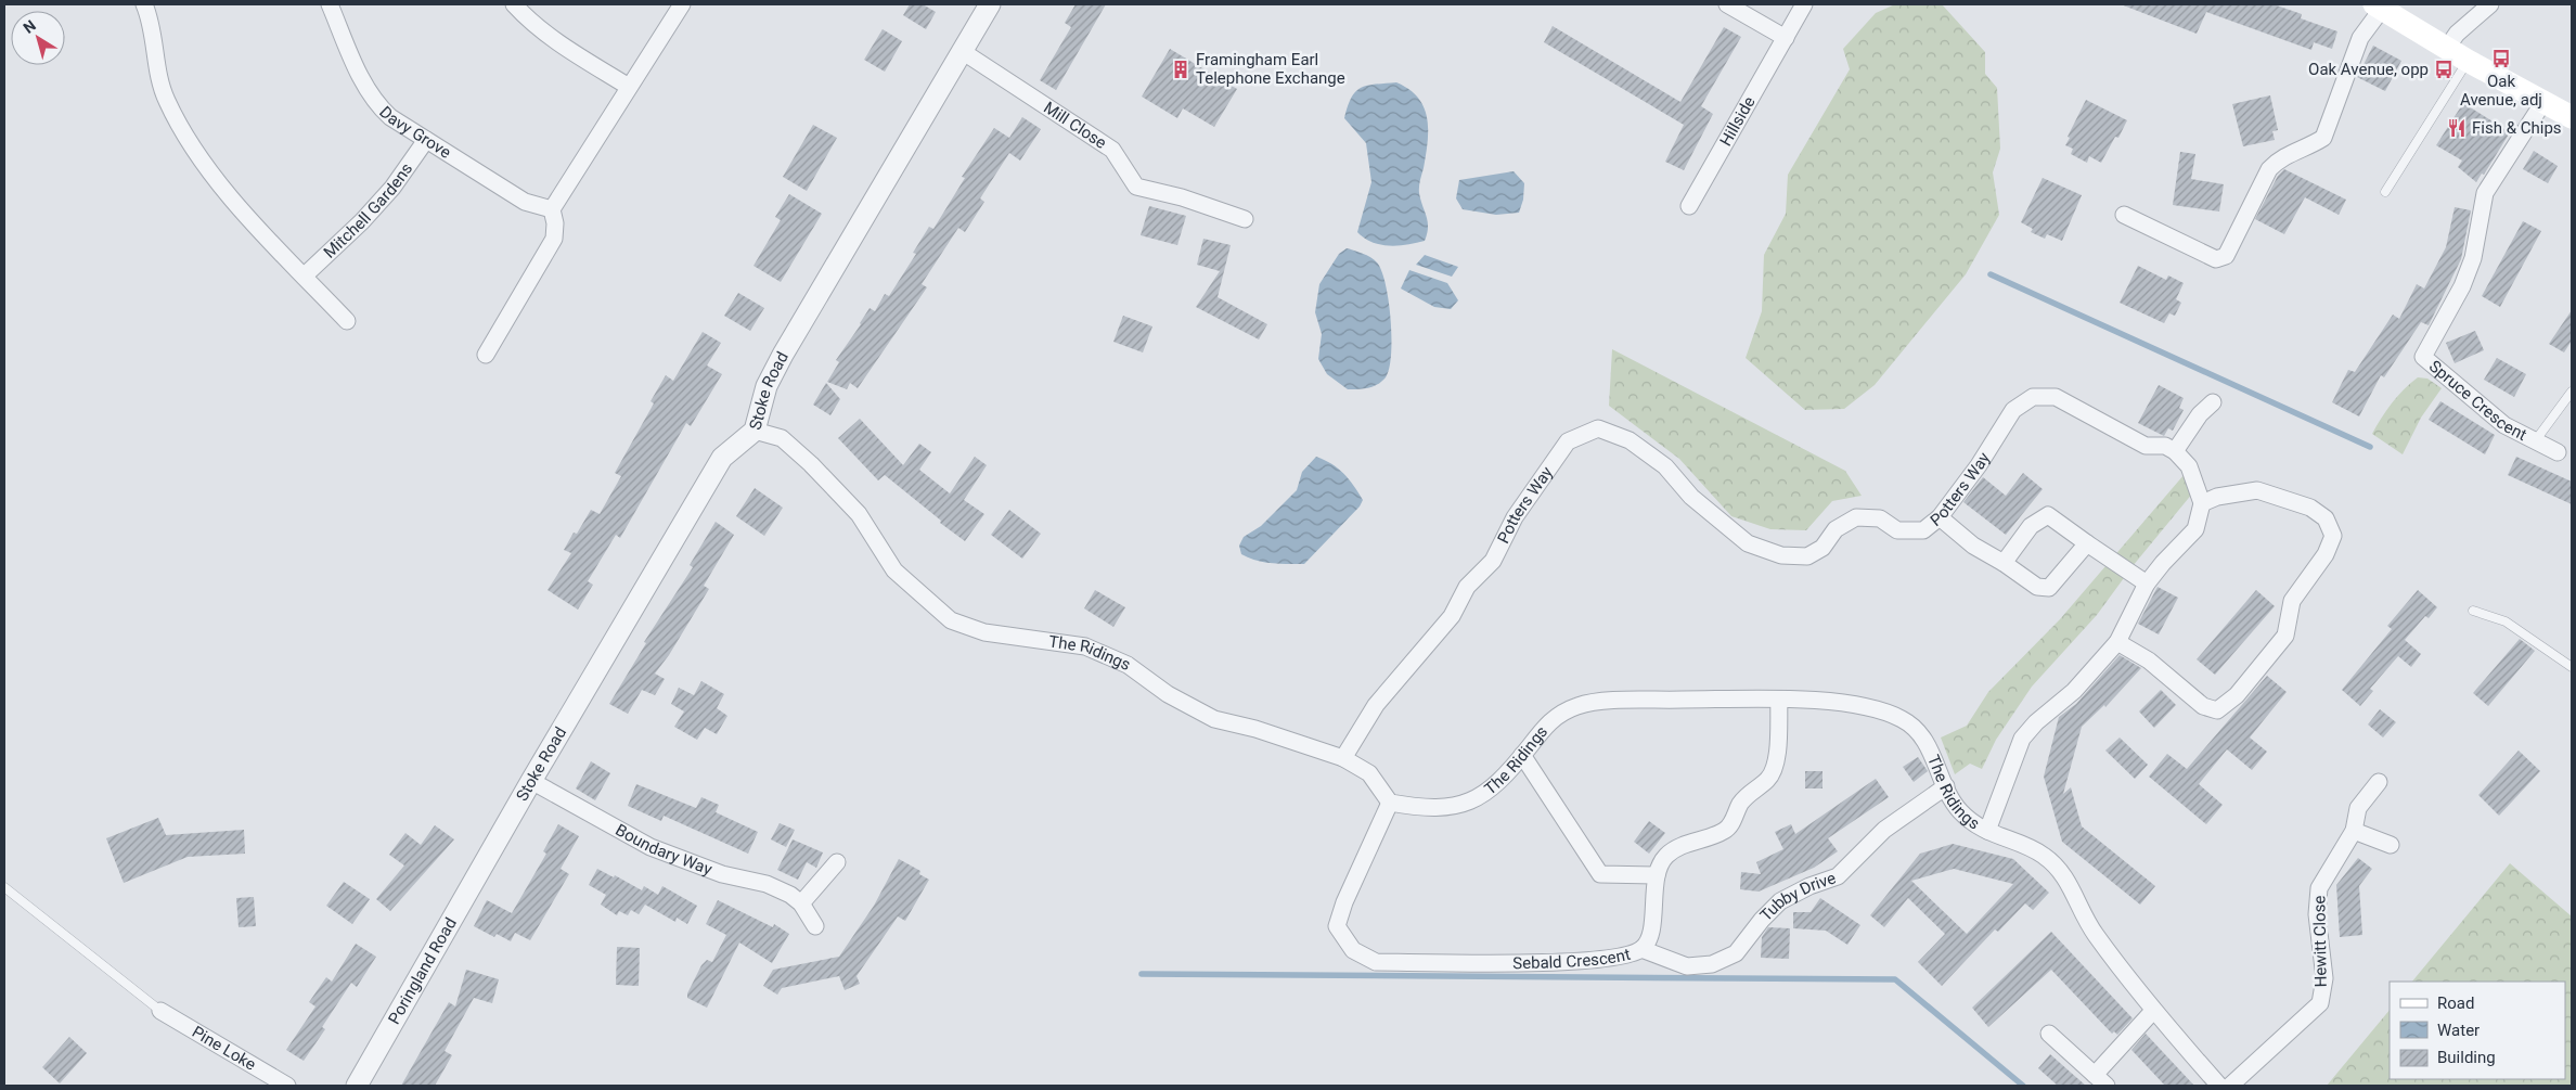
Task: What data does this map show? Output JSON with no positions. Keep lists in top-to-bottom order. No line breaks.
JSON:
{"streets":{"street":["Hillside","Mill Close","Davy Grove","Mitchell Gardens","Stoke Road","Spruce Crescent","Potters Way","The Ridings","Boundary Way","Tubby Drive","Hewitt Close","Sebald Crescent","Poringland Road","Pine Loke"]},"crossings":[["Mill Close","Stoke Road"],["Davy Grove","Mitchell Gardens"],["Stoke Road","The Ridings"],["Stoke Road","Boundary Way"],["Stoke Road","Poringland Road"],["Potters Way","The Ridings"],["The Ridings","Tubby Drive"],["The Ridings","Sebald Crescent"],["Tubby Drive","Sebald Crescent"]],"places":{"bus stop":["Oak Avenue, adj","Oak Avenue, opp"],"building":["Framingham Earl Telephone Exchange"],"restaurant":["Fish & Chips"]},"legend":["Road","Water","Building"],"north":"top left"}
